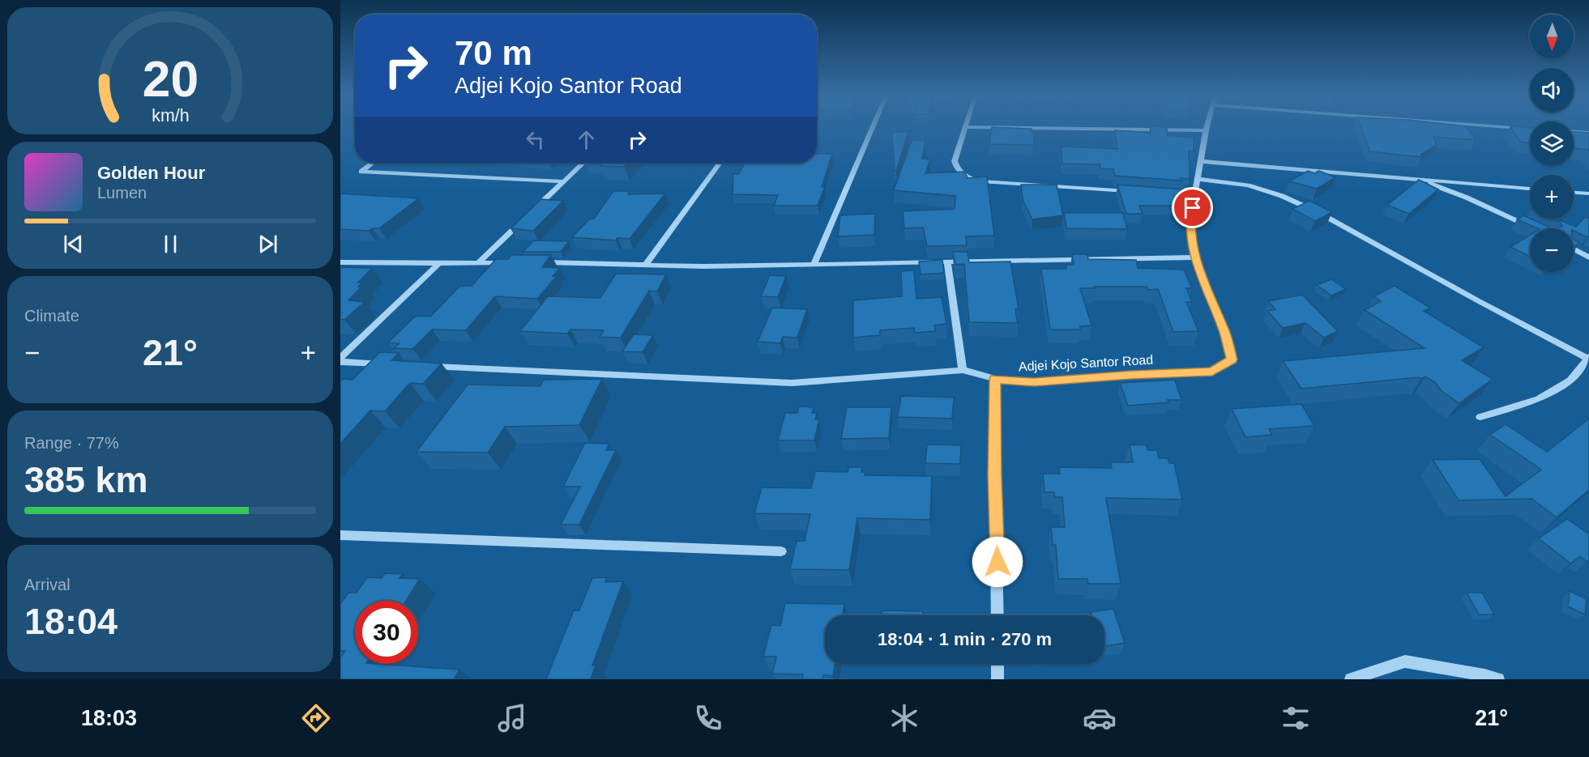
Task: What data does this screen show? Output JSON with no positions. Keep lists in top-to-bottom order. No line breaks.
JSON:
{"streets":{"street":["Adjei Kojo Santor Road"]},"north":"bottom","page":{"map_buttons":["+","−"],"turn":["70 m","Adjei Kojo Santor Road"],"song":["Golden Hour","Lumen"],"tile":["Climate",["Range · 77%","385 km"],["Arrival","18:04"]],"heat":["−","21°","+"],"limit":"30","trip":"18:04 · 1 min · 270 m","tabs":["18:03","21°"],"gauge":["20","km/h"]}}
